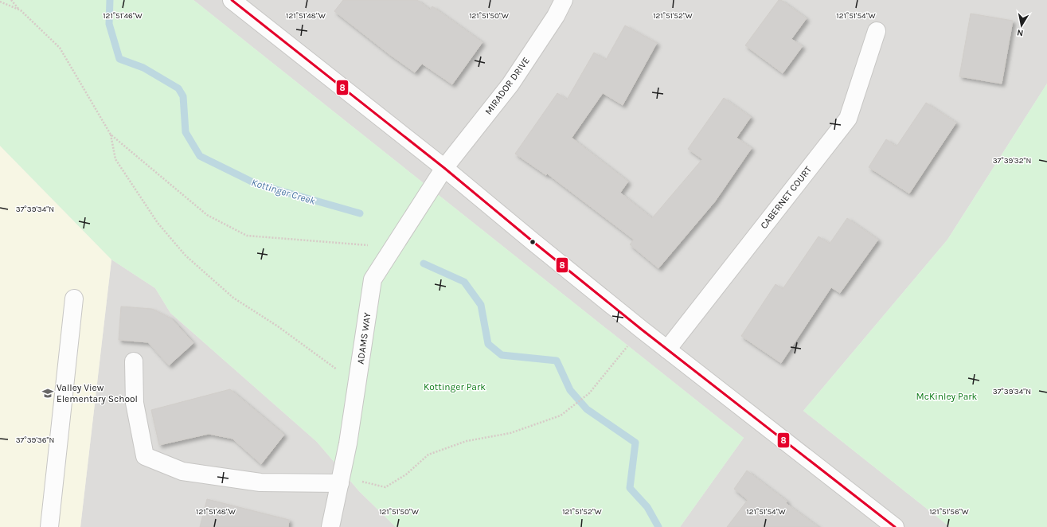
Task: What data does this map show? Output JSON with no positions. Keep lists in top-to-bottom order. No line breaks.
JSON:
{"streets":{"street":["MIRADOR DRIVE","CABERNET COURT","ADAMS WAY"]},"crossings":[["MIRADOR DRIVE","ADAMS WAY"]],"water":["Kottinger Creek"],"parks":["Kottinger Park","McKinley Park"],"places":{"school or university":["Valley View Elementary School"]},"lines":["transit line 8"],"north":"bottom","coordinates":["121°51'46\"W","121°51'48\"W","121°51'50\"W","121°51'52\"W","121°51'54\"W","37°39'32\"N","37°39'34\"N","37°39'36\"N","121°51'56\"W"]}
